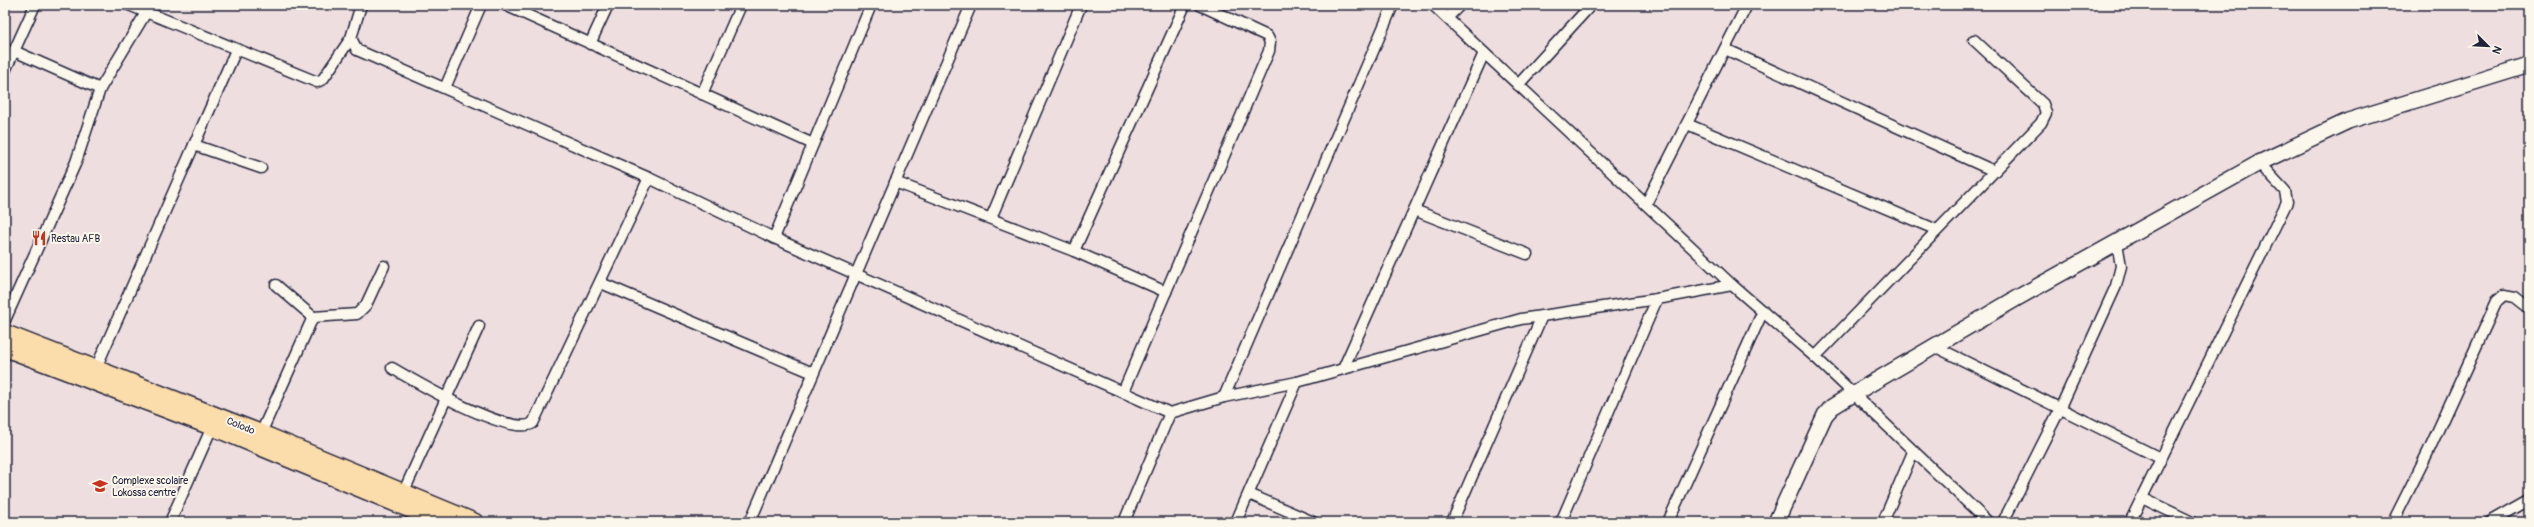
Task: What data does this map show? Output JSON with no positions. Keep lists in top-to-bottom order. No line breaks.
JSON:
{"streets":{"main road":["Colodo"]},"places":{"restaurant":["Restau AFB"],"school or university":["Complexe scolaire Lokossa centre"]},"north":"bottom right"}
